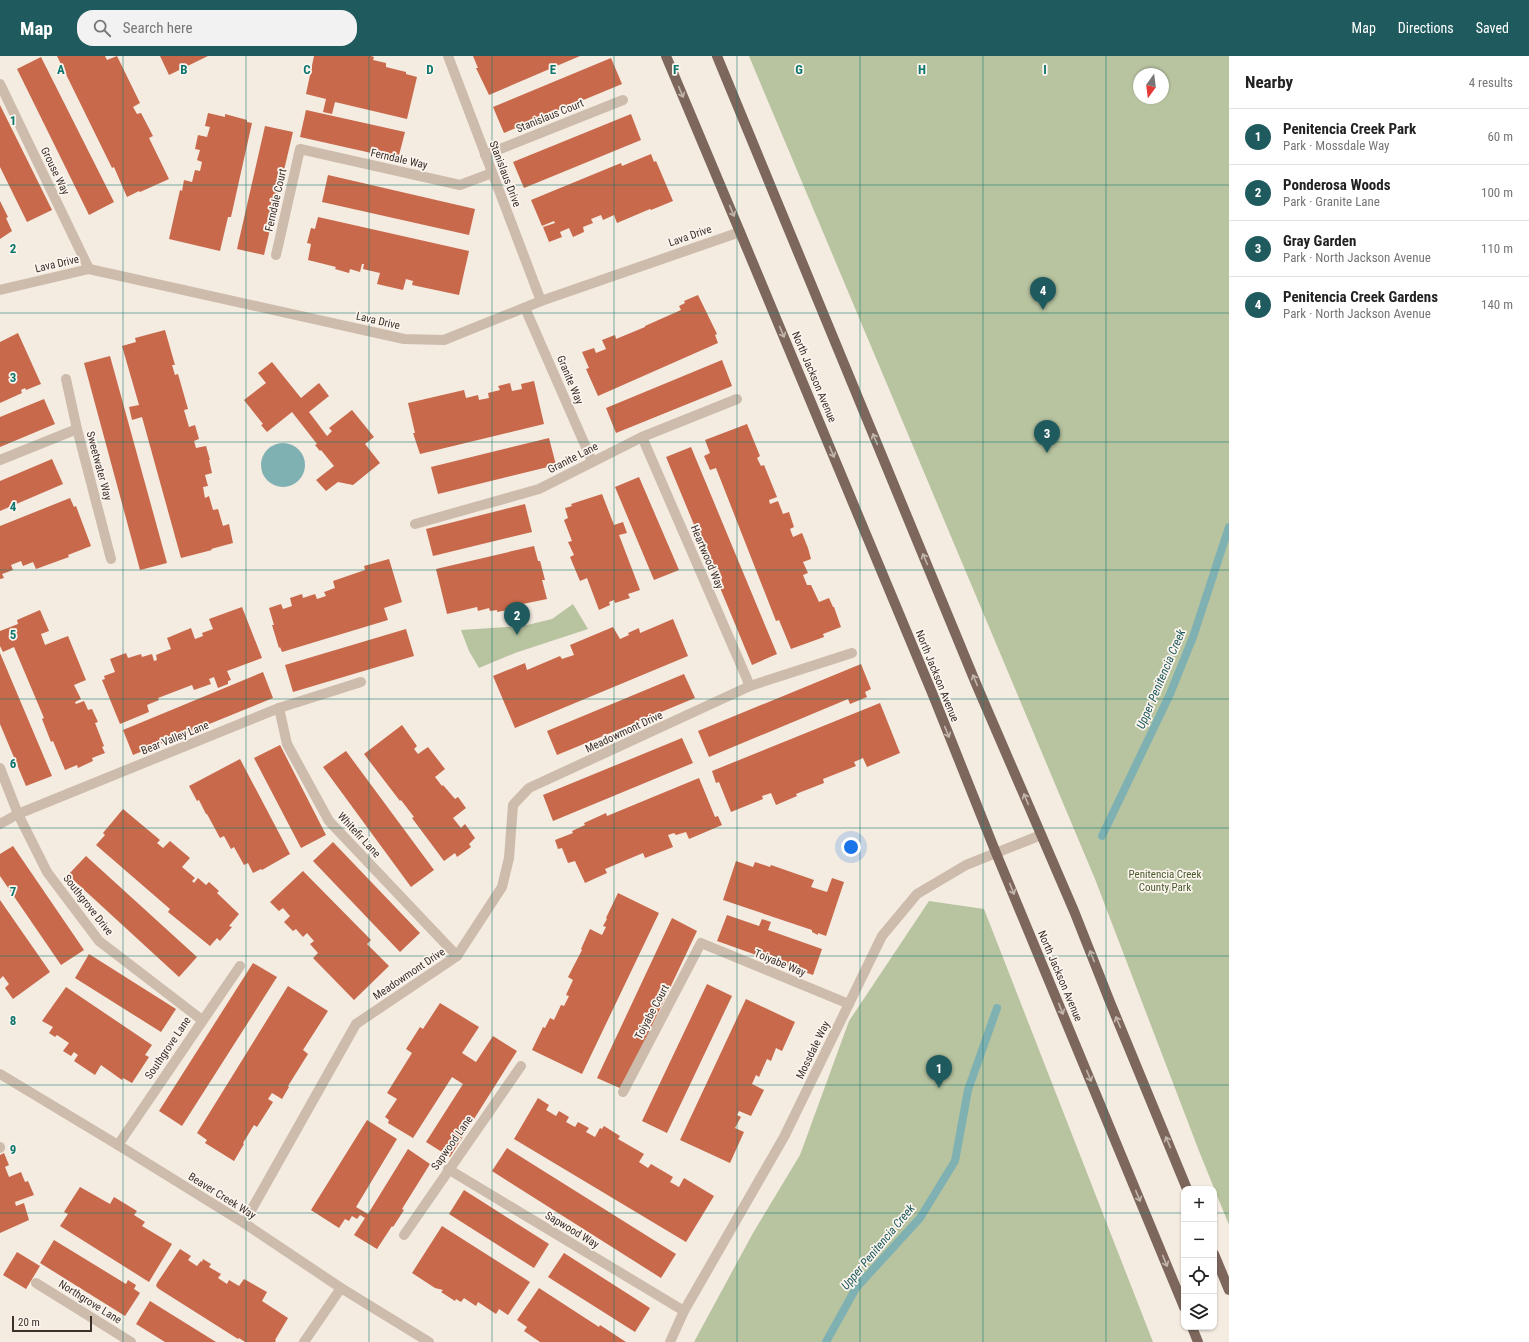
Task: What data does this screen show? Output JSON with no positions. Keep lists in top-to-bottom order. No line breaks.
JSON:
{"streets":{"main road":["North Jackson Avenue"],"street":["Stanislaus Court","Ferndale Way","Grouse Way","Stanislaus Drive","Ferndale Court","Lava Drive","Granite Way","Granite Lane","Sweetwater Way","Heartwood Way","Meadowmont Drive","Bear Valley Lane","Whitefir Lane","Southgrove Drive","Toiyabe Way","Toiyabe Court","Southgrove Lane","Mossdale Way","Sapwood Lane","Beaver Creek Way","Sapwood Way","Northgrove Lane"]},"crossings":[["Stanislaus Court","Stanislaus Drive"],["Ferndale Way","Stanislaus Drive"],["Ferndale Way","Ferndale Court"],["Grouse Way","Lava Drive"],["Stanislaus Drive","Lava Drive"],["Lava Drive","North Jackson Avenue"],["Lava Drive","Granite Way"],["North Jackson Avenue","Mossdale Way"],["Granite Way","Granite Lane"],["Granite Lane","Heartwood Way"],["Heartwood Way","Meadowmont Drive"],["Meadowmont Drive","Whitefir Lane"],["Meadowmont Drive","Beaver Creek Way"],["Bear Valley Lane","Whitefir Lane"],["Bear Valley Lane","Southgrove Drive"],["Southgrove Drive","Southgrove Lane"],["Toiyabe Way","Toiyabe Court"],["Toiyabe Way","Mossdale Way"],["Southgrove Lane","Beaver Creek Way"],["Mossdale Way","Sapwood Way"],["Sapwood Lane","Sapwood Way"]],"water":["Upper Penitencia Creek"],"parks":["Penitencia Creek County Park"],"scale_bar":"20 m","north":"bottom","page":{"header":"Map","search":"Search here","nav":["Map","Directions","Saved"],"heading":["Nearby","4 results"],"list":[{"mark":"1","name":"Penitencia Creek Park","note":"Park · Mossdale Way","value":"60 m"},{"mark":"2","name":"Ponderosa Woods","note":"Park · Granite Lane","value":"100 m"},{"mark":"3","name":"Gray Garden","note":"Park · North Jackson Avenue","value":"110 m"},{"mark":"4","name":"Penitencia Creek Gardens","note":"Park · North Jackson Avenue","value":"140 m"}],"pins":["4","3","2","1"],"map_buttons":["+","−"],"scale":"20 m"},"grid":{"columns":["A","B","C","D","E","F","G","H","I"],"rows":["1","2","3","4","5","6","7","8","9"]}}
